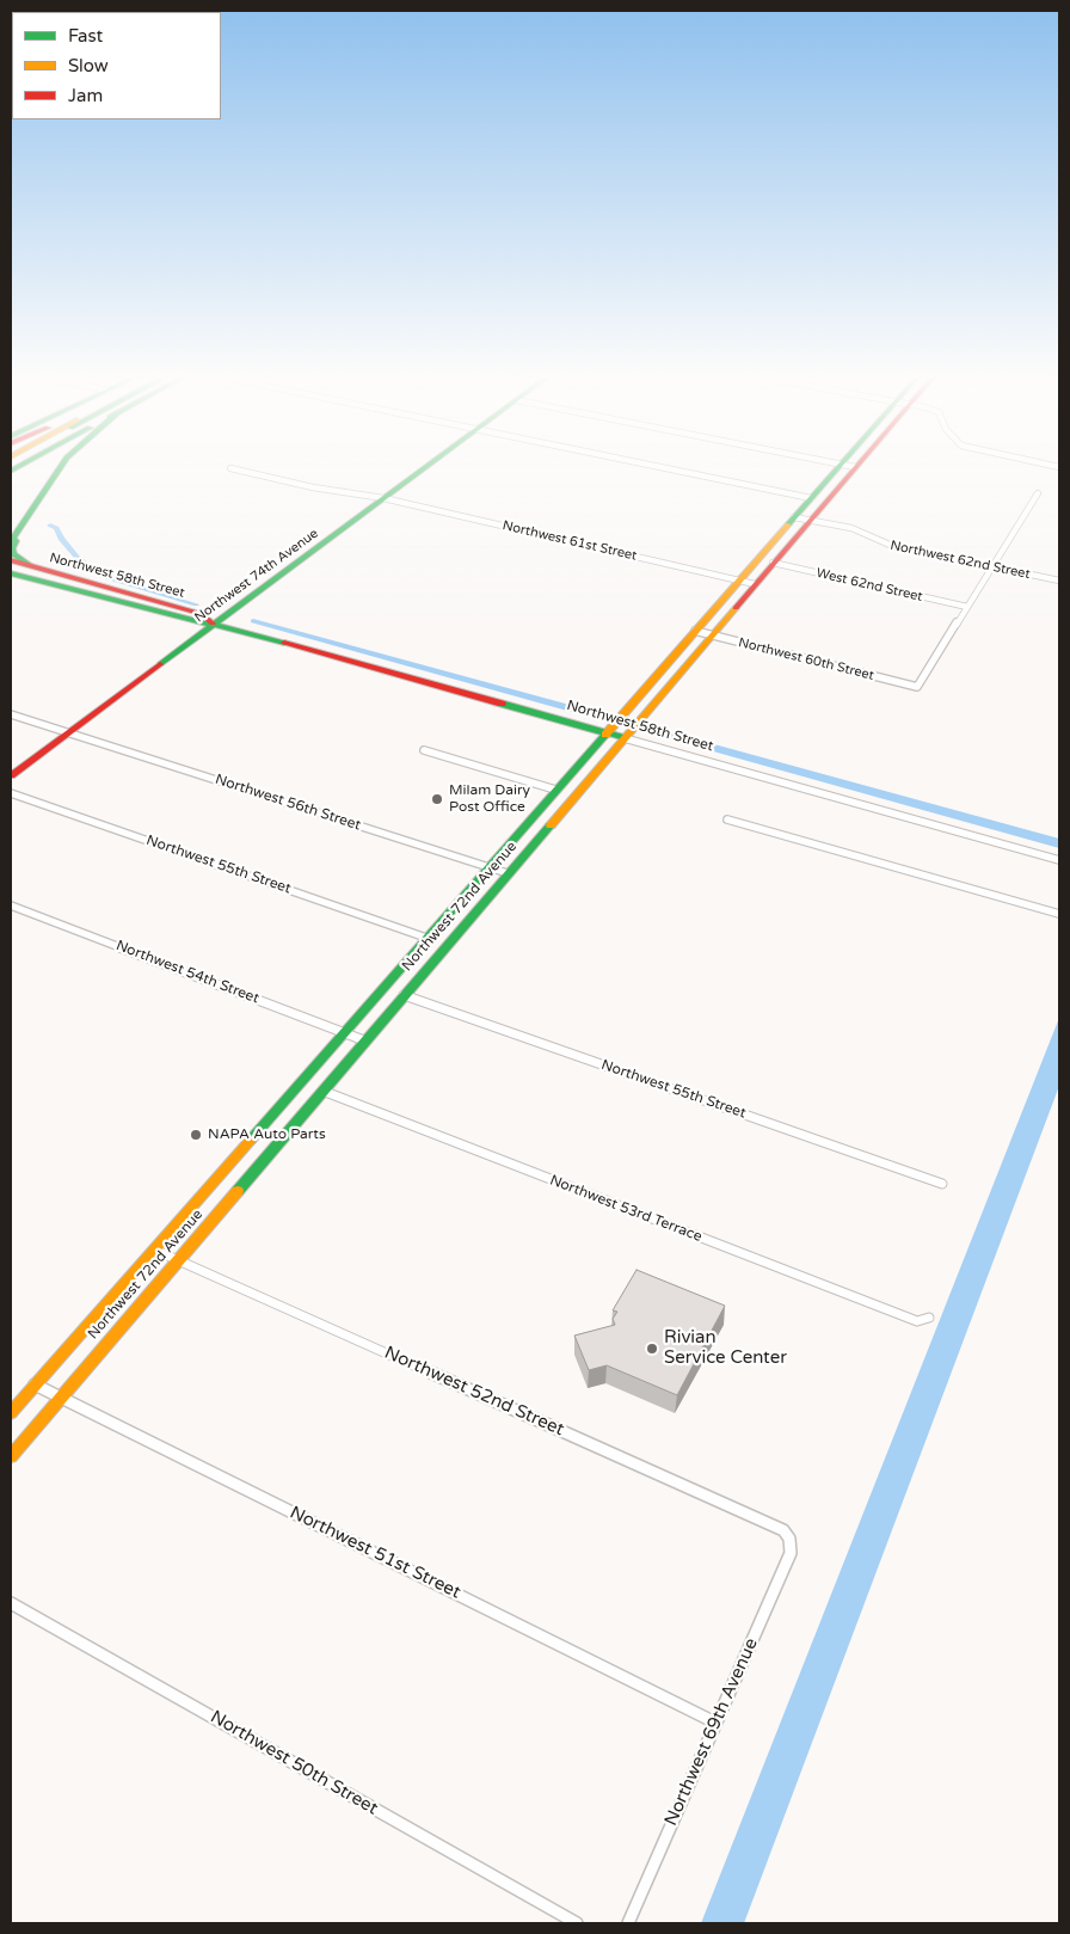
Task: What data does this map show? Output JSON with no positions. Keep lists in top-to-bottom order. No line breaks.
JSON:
{"streets":{"main road":["Northwest 58th Street","Northwest 74th Avenue","Northwest 72nd Avenue"],"street":["Northwest 61st Street","Northwest 62nd Street","West 62nd Street","Northwest 60th Street","Northwest 56th Street","Northwest 55th Street","Northwest 54th Street","Northwest 53rd Terrace","Northwest 52nd Street","Northwest 51st Street","Northwest 69th Avenue","Northwest 50th Street"]},"crossings":[["Northwest 61st Street","Northwest 74th Avenue"],["Northwest 61st Street","Northwest 72nd Avenue"],["Northwest 62nd Street","Northwest 72nd Avenue"],["Northwest 58th Street","Northwest 74th Avenue"],["Northwest 58th Street","Northwest 72nd Avenue"],["Northwest 74th Avenue","Northwest 56th Street"],["West 62nd Street","Northwest 60th Street"],["West 62nd Street","Northwest 72nd Avenue"],["Northwest 60th Street","Northwest 72nd Avenue"],["Northwest 56th Street","Northwest 72nd Avenue"],["Northwest 55th Street","Northwest 72nd Avenue"],["Northwest 72nd Avenue","Northwest 54th Street"],["Northwest 72nd Avenue","Northwest 53rd Terrace"],["Northwest 72nd Avenue","Northwest 52nd Street"],["Northwest 72nd Avenue","Northwest 51st Street"],["Northwest 52nd Street","Northwest 69th Avenue"],["Northwest 51st Street","Northwest 69th Avenue"]],"places":["Milam Dairy Post Office","NAPA Auto Parts","Rivian Service Center"],"legend":["Fast","Slow","Jam"]}
